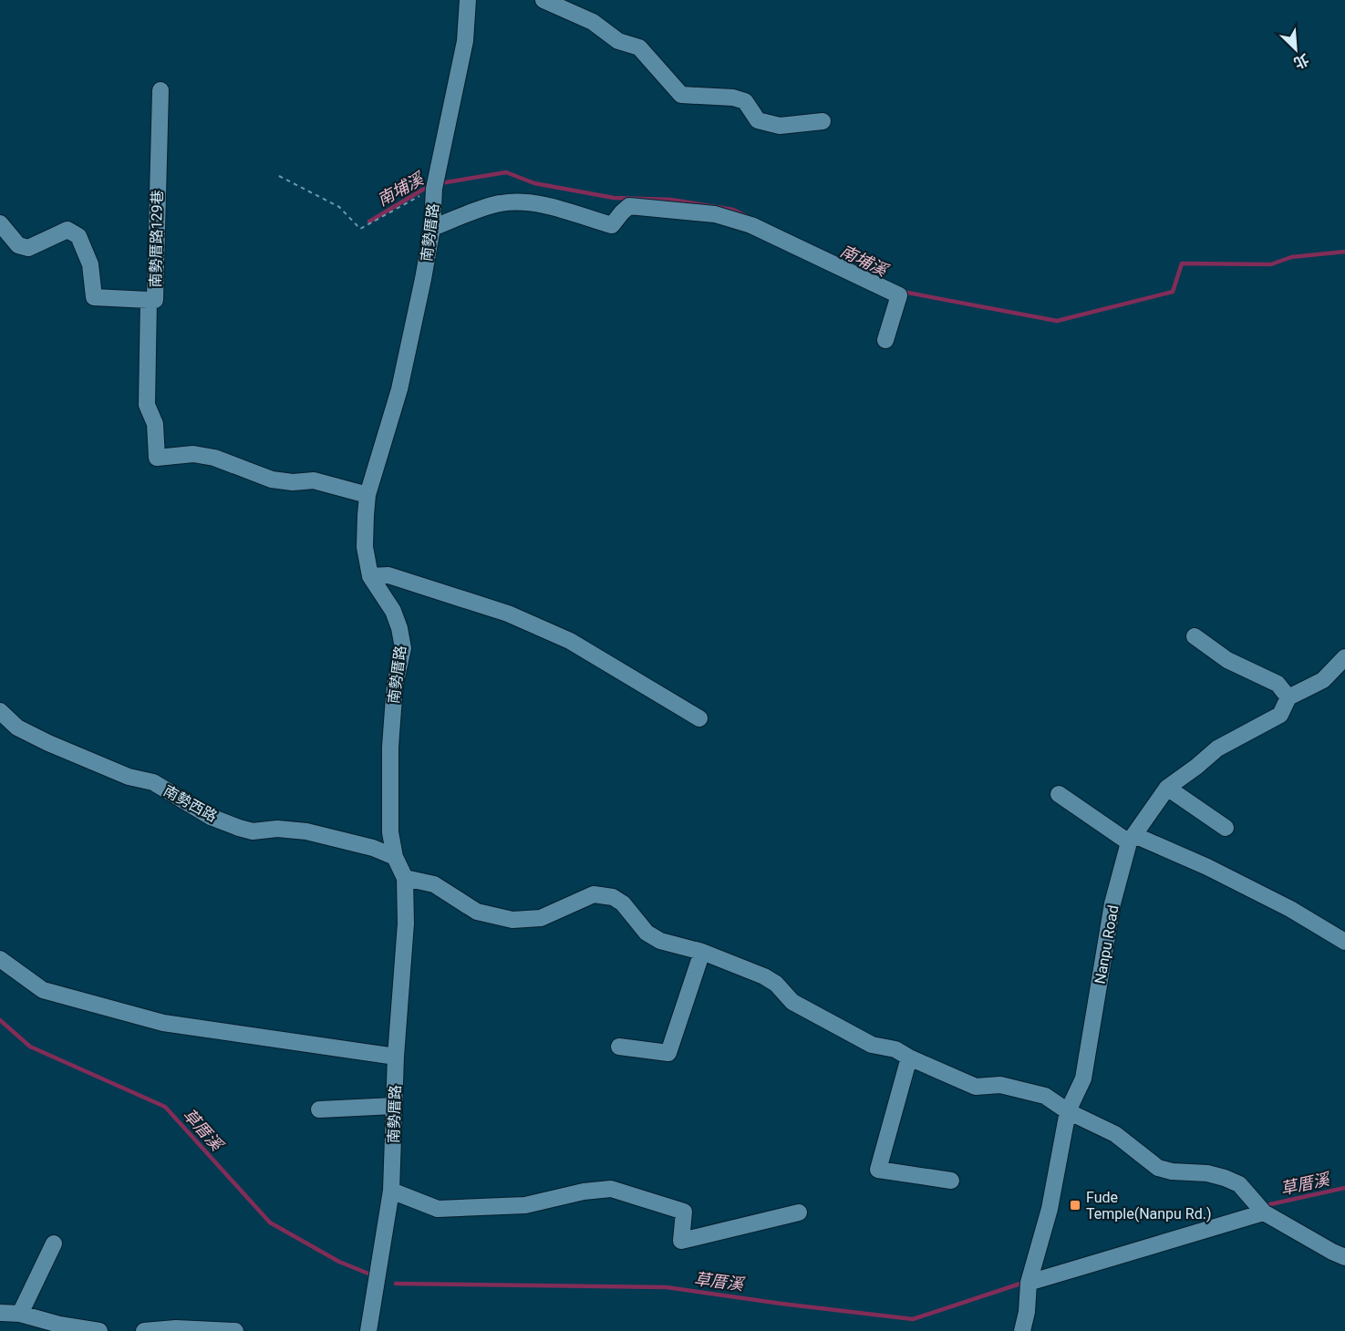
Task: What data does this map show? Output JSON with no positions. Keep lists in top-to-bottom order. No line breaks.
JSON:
{"streets":{"street":["南勢厝路","南勢厝路129巷","南勢西路","Nanpu Road"]},"crossings":[["南勢厝路","南勢厝路129巷"],["南勢厝路","南勢西路"]],"water":["南埔溪","草厝溪"],"places":{"transit":["Fude Temple(Nanpu Rd.)"]},"north":"bottom right"}
